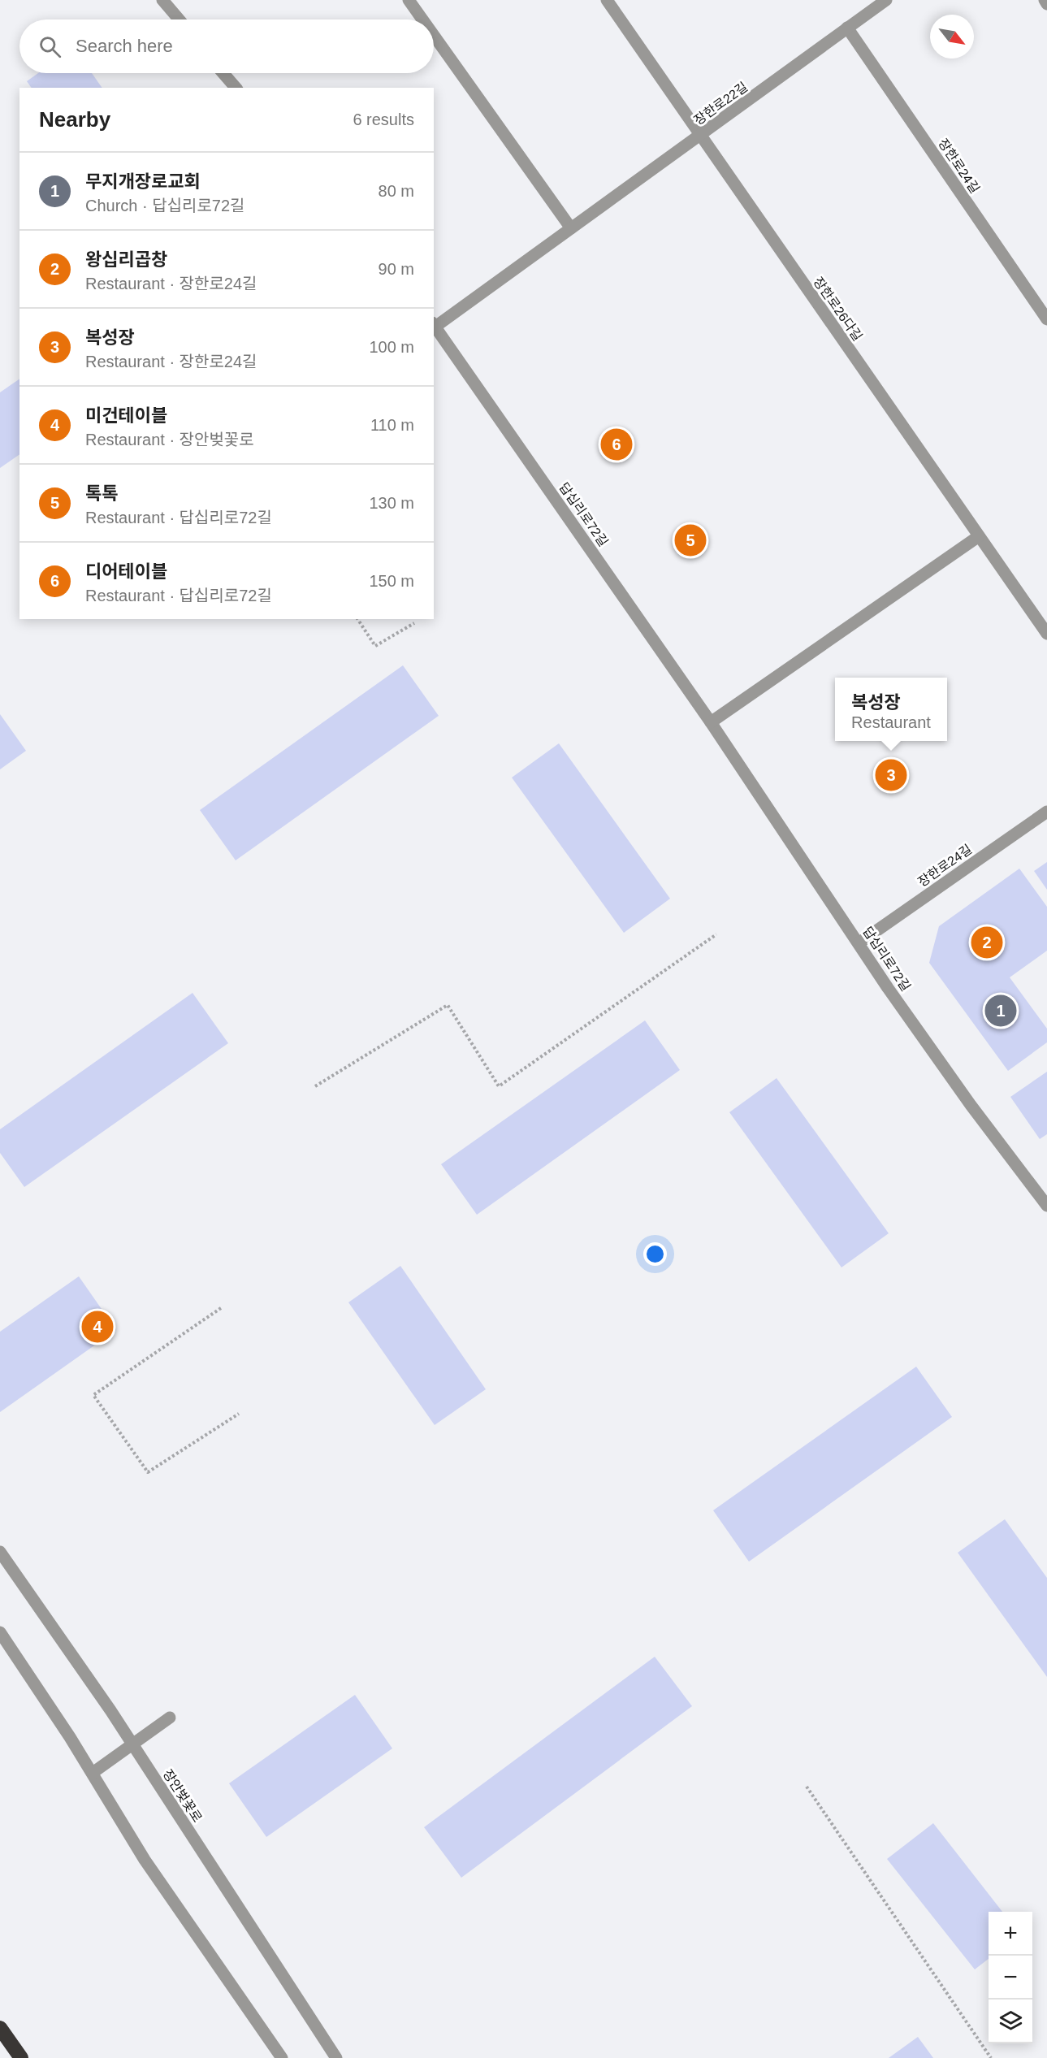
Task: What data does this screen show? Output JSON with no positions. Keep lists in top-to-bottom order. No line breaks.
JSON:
{"streets":{"street":["장한로22길","장한로24길","장한로26다길","답십리로72길","장안벚꽃로"]},"crossings":[["장한로22길","장한로24길"],["장한로22길","장한로26다길"],["장한로22길","답십리로72길"],["장한로24길","답십리로72길"]],"north":"bottom right","page":{"search":"Search here","heading":["Nearby","6 results"],"list":[{"mark":"1","name":"무지개장로교회","note":"Church · 답십리로72길","value":"80 m"},{"mark":"2","name":"왕십리곱창","note":"Restaurant · 장한로24길","value":"90 m"},{"mark":"3","name":"복성장","note":"Restaurant · 장한로24길","value":"100 m"},{"mark":"4","name":"미건테이블","note":"Restaurant · 장안벚꽃로","value":"110 m"},{"mark":"5","name":"톡톡","note":"Restaurant · 답십리로72길","value":"130 m"},{"mark":"6","name":"디어테이블","note":"Restaurant · 답십리로72길","value":"150 m"}],"pins":["6","5","3","2","1","4"],"popup":["복성장","Restaurant"],"map_buttons":["+","−"]}}
